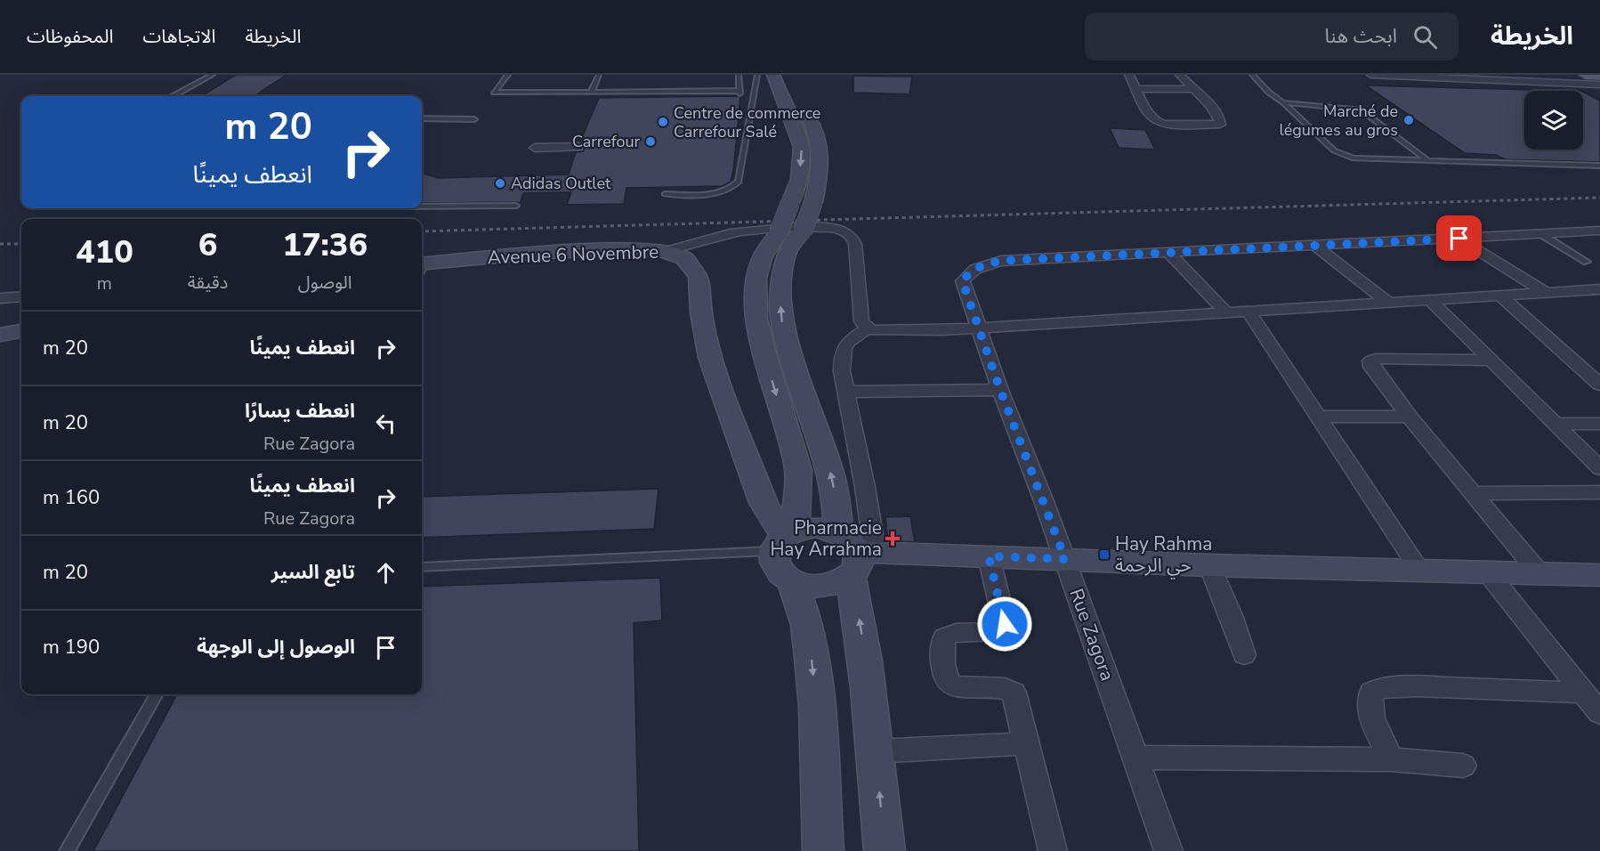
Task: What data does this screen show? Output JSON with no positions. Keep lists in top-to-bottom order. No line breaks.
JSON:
{"streets":{"street":["Avenue 6 Novembre","Rue Zagora"]},"places":{"other":["Marché de légumes au gros","Centre de commerce Carrefour Salé","Carrefour","Adidas Outlet"],"health":["Pharmacie Hay Arrahma"],"transit":["Hay Rahma حي الرحمة"]},"page":{"header":"الخريطة","search":"ابحث هنا","nav":["الخريطة","الاتجاهات","المحفوظات"],"turn":["20 m","انعطف يمينًا"],"eta":["17:36","الوصول","6","دقيقة","410","m"],"list":[{"name":"انعطف يمينًا","value":"20 m"},{"name":"انعطف يسارًا","note":"Rue Zagora","value":"20 m"},{"name":"انعطف يمينًا","note":"Rue Zagora","value":"160 m"},{"name":"تابع السير","value":"20 m"},{"name":"الوصول إلى الوجهة","value":"190 m"}]}}
